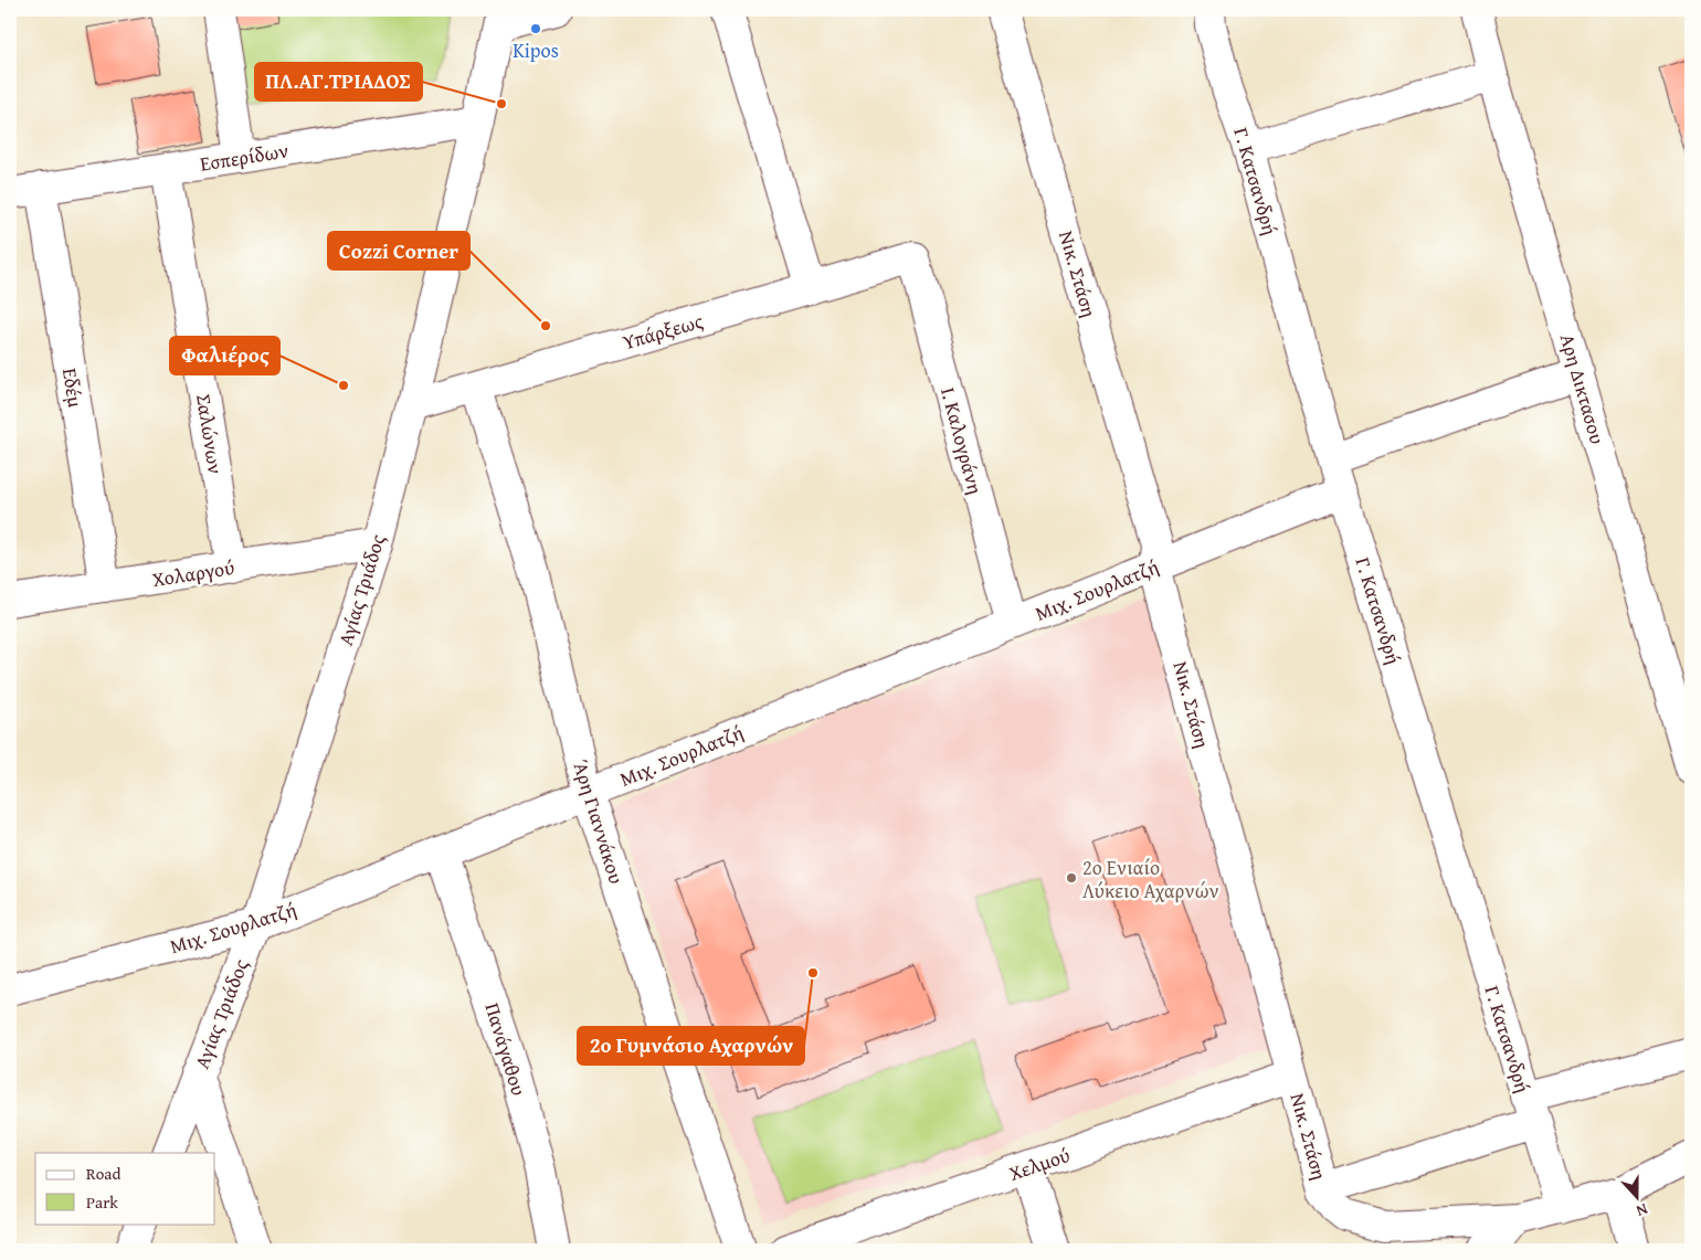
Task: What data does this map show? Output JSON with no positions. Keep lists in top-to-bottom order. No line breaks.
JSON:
{"streets":{"street":["Εσπερίδων","Γ. Κατσανδρή","Νικ. Στάση","Υπάρξεως","Εδέμ","Αρη Δικτασου","Σαλώνων","Ι. Καλογράνη","Χολαργού","Αγίας Τριάδος","Μιχ. Σουρλατζή","Άρη Γιαννάκου","Πανάγαθου","Χελμού"]},"crossings":[["Εσπερίδων","Εδέμ"],["Εσπερίδων","Σαλώνων"],["Εσπερίδων","Αγίας Τριάδος"],["Γ. Κατσανδρή","Νικ. Στάση"],["Γ. Κατσανδρή","Μιχ. Σουρλατζή"],["Νικ. Στάση","Μιχ. Σουρλατζή"],["Νικ. Στάση","Χελμού"],["Υπάρξεως","Ι. Καλογράνη"],["Υπάρξεως","Αγίας Τριάδος"],["Υπάρξεως","Άρη Γιαννάκου"],["Εδέμ","Χολαργού"],["Σαλώνων","Χολαργού"],["Ι. Καλογράνη","Μιχ. Σουρλατζή"],["Χολαργού","Αγίας Τριάδος"],["Αγίας Τριάδος","Μιχ. Σουρλατζή"],["Μιχ. Σουρλατζή","Άρη Γιαννάκου"],["Μιχ. Σουρλατζή","Πανάγαθου"]],"places":["Kipos","ΠΛ.ΑΓ.ΤΡΙΑΔΟΣ","Cozzi Corner","Φαλιέρος","2ο Ενιαίο Λύκειο Αχαρνών","2ο Γυμνάσιο Αχαρνών"],"legend":["Road","Park"],"north":"bottom"}
